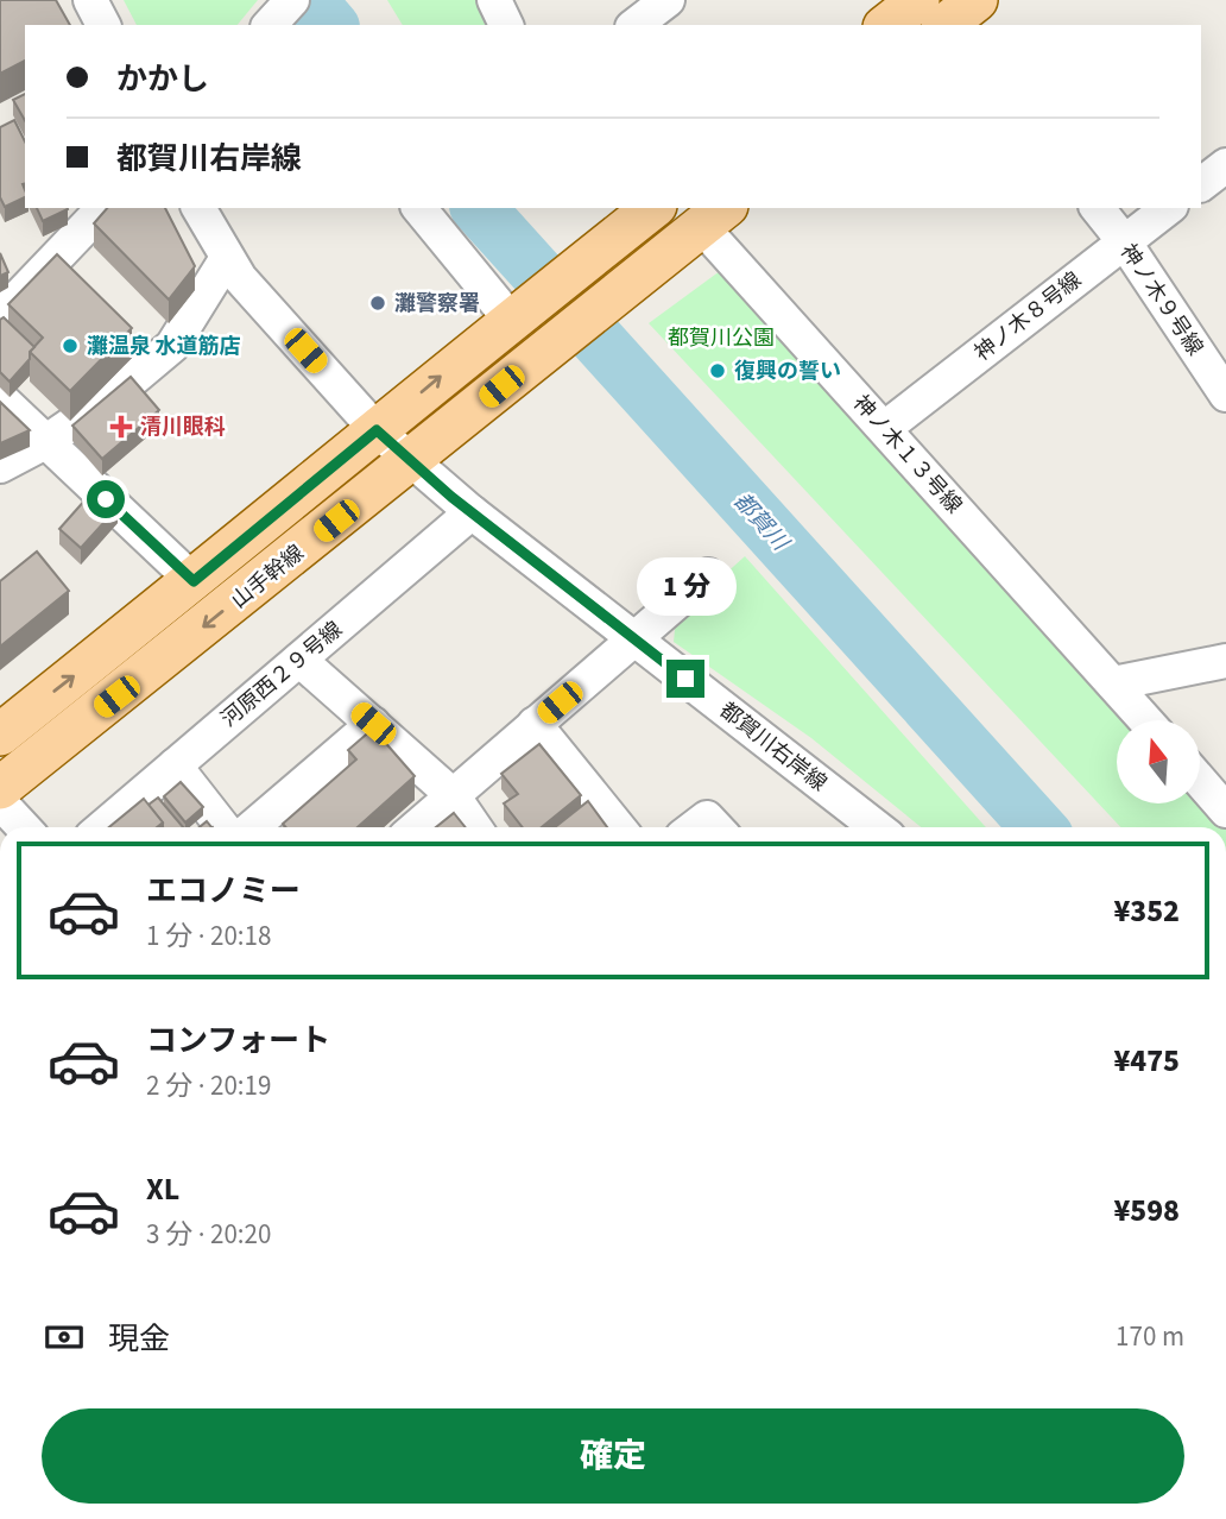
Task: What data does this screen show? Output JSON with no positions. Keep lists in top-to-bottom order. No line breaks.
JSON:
{"streets":{"main road":["山手幹線"],"street":["神ノ木９号線","神ノ木８号線","神ノ木１３号線","河原西２９号線","都賀川右岸線"]},"crossings":[["神ノ木９号線","神ノ木８号線"],["神ノ木８号線","神ノ木１３号線"],["神ノ木１３号線","山手幹線"],["山手幹線","都賀川右岸線"],["河原西２９号線","都賀川右岸線"]],"water":["都賀川"],"parks":["都賀川公園"],"places":{"other":["灘警察署","灘温泉 水道筋店","復興の誓い"],"health":["清川眼科"]},"north":"top","page":{"banner":["かかし","都賀川右岸線"],"bubble":"1 分","list":[{"name":"エコノミー","note":"1 分 · 20:18","value":"¥352"},{"name":"コンフォート","note":"2 分 · 20:19","value":"¥475"},{"name":"XL","note":"3 分 · 20:20","value":"¥598"}],"pay":["現金","170 m"],"buttons":"確定"}}
